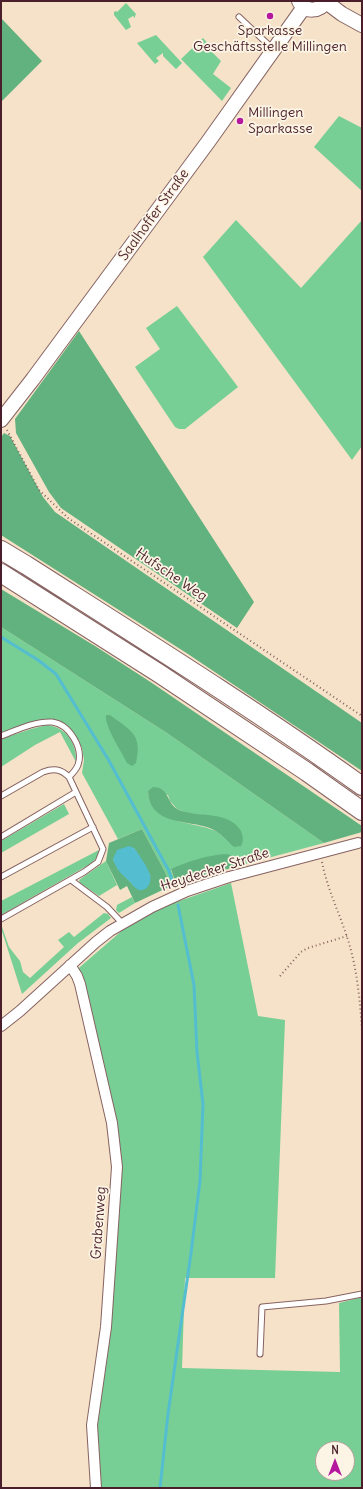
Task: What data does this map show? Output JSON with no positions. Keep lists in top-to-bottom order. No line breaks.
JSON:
{"streets":{"street":["Saalhoffer Straße","Heydecker Straße","Grabenweg"],"path":["Hufsche Weg"]},"crossings":[["Saalhoffer Straße","Hufsche Weg"],["Heydecker Straße","Grabenweg"]],"places":["Sparkasse Geschäftsstelle Millingen","Millingen Sparkasse"],"north":"top"}
